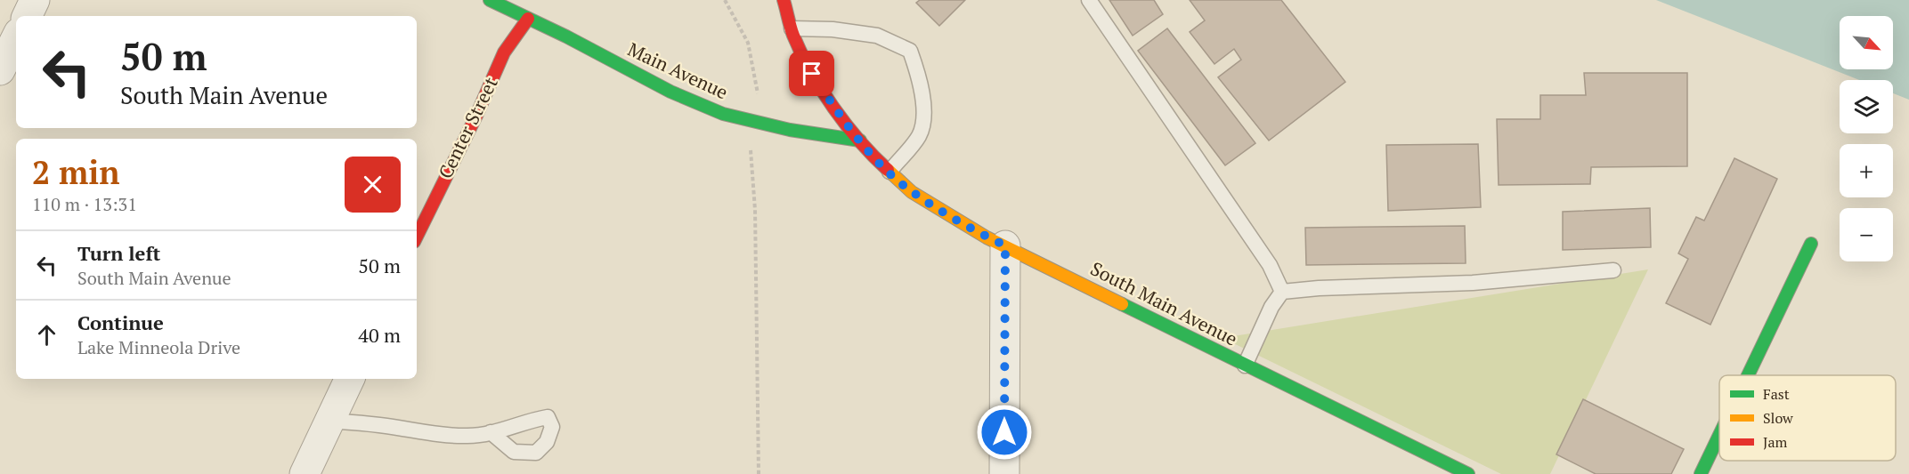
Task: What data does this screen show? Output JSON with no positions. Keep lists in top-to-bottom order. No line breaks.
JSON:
{"streets":{"street":["Main Avenue","Center Street","South Main Avenue"]},"crossings":[["Main Avenue","Center Street"],["Main Avenue","South Main Avenue"]],"legend":["Fast","Slow","Jam"],"north":"bottom right","page":{"map_buttons":["+","−"],"turn":["50 m","South Main Avenue"],"heading":["2 min","110 m · 13:31"],"list":[{"name":"Turn left","note":"South Main Avenue","value":"50 m"},{"name":"Continue","note":"Lake Minneola Drive","value":"40 m"}]}}
